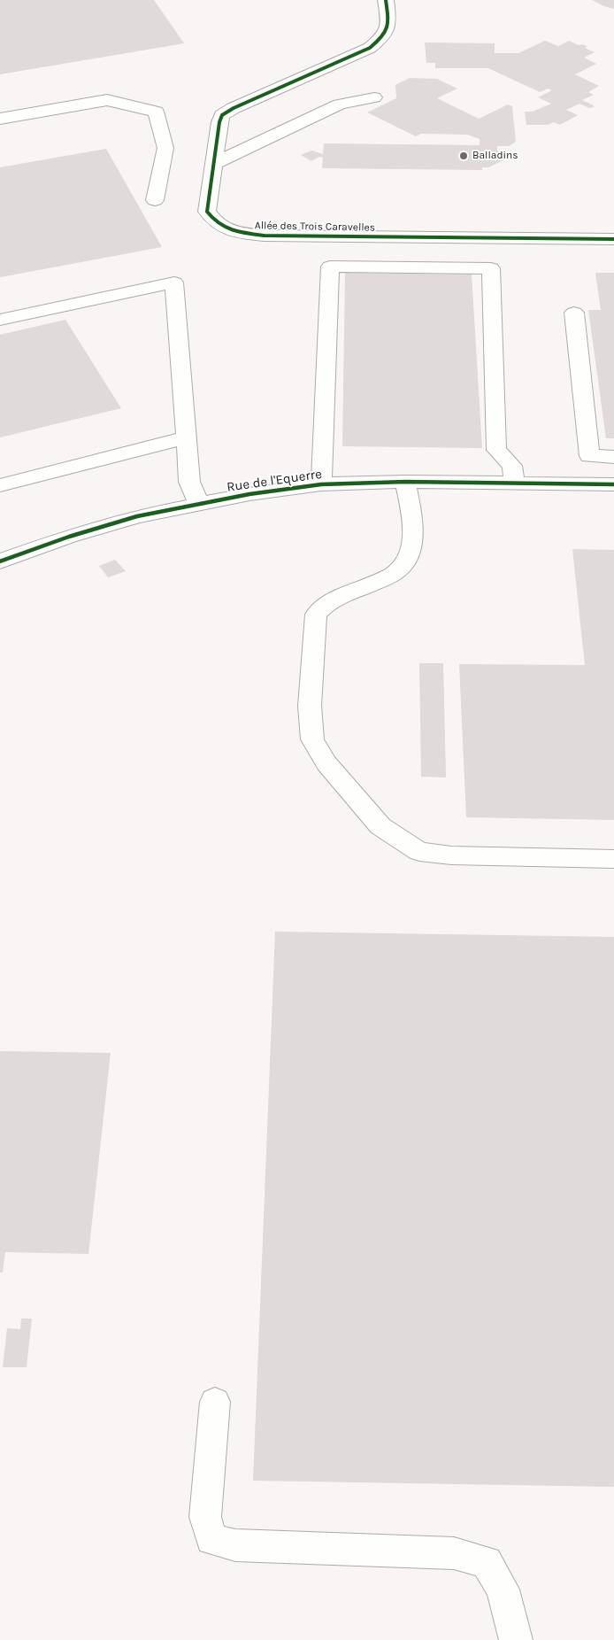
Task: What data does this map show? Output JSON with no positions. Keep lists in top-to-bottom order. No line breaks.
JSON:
{"streets":{"street":["Allée des Trois Caravelles","Rue de l'Equerre"]},"places":["Balladins"]}
